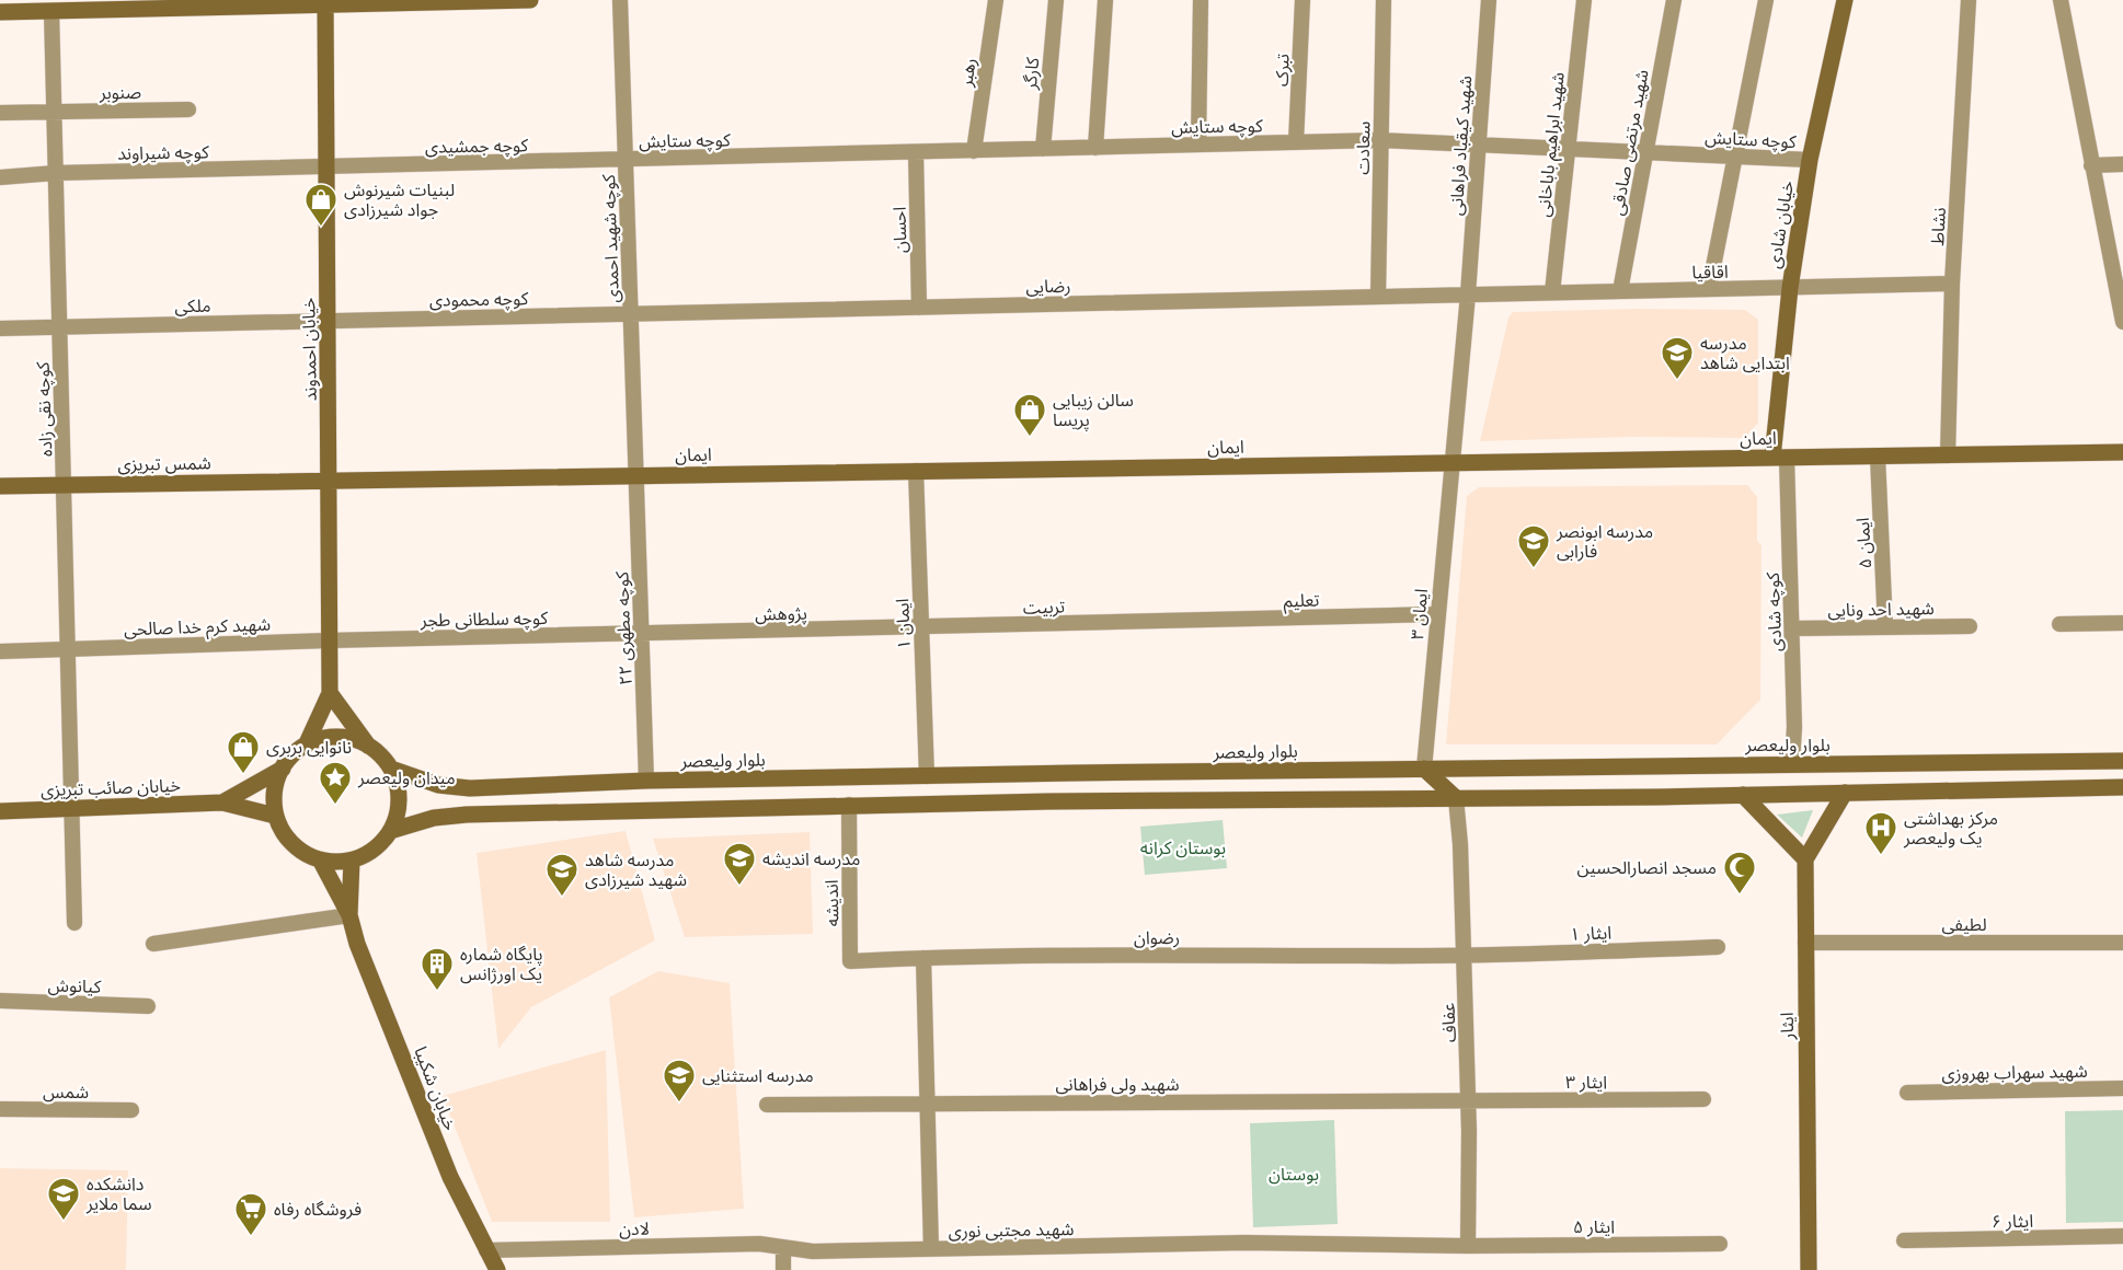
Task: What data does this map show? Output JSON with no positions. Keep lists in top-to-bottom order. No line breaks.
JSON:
{"streets":{"main road":["خیابان شادی","خیابان احمدوند","ایمان","شمس تبریزی","بلوار ولیعصر","خیابان صائب تبریزی","ایثار","خیابان شکیبا"],"street":["تبرک","رهبر","کارگر","صنوبر","کوچه ستایش","شهید مرتضی صادقی","شهید ابراهیم باباخانی","کوچه جمشیدی","شهید کیقباد فراهانی","سعادت","کوچه شیراوند","نشاط","احسان","کوچه شهید احمدی","اقاقیا","رضایی","کوچه محمودی","ملکی","کوچه نقی زاده","ایمان ۵","تعلیم","تربیت","شهید احد ونایی","کوچه شادی","پژوهش","ایمان ۳","کوچه سلطانی طجر","ایمان ۱","شهید کرم خدا صالحی","کوچه مطهری ۲۲","اندیشه","لطیفی","ایثار ۱","رضوان","کیانوش","عفاف","شهید سهراب بهروزی","ایثار ۳","شهید ولی فراهانی","شمس","ایثار ۶","ایثار ۵","لادن","شهید مجتبی نوری"]},"crossings":[["تبرک","کوچه ستایش"],["رهبر","کوچه ستایش"],["کارگر","کوچه ستایش"],["صنوبر","کوچه نقی زاده"],["کوچه ستایش","شهید مرتضی صادقی"],["کوچه ستایش","شهید ابراهیم باباخانی"],["کوچه ستایش","کوچه جمشیدی"],["کوچه ستایش","شهید کیقباد فراهانی"],["کوچه ستایش","سعادت"],["کوچه ستایش","خیابان شادی"],["کوچه ستایش","احسان"],["کوچه ستایش","کوچه شهید احمدی"],["شهید مرتضی صادقی","اقاقیا"],["شهید ابراهیم باباخانی","اقاقیا"],["کوچه جمشیدی","کوچه شیراوند"],["کوچه جمشیدی","کوچه شهید احمدی"],["کوچه جمشیدی","خیابان احمدوند"],["شهید کیقباد فراهانی","اقاقیا"],["شهید کیقباد فراهانی","رضایی"],["شهید کیقباد فراهانی","ایمان"],["شهید کیقباد فراهانی","ایمان ۳"],["سعادت","رضایی"],["کوچه شیراوند","خیابان احمدوند"],["کوچه شیراوند","کوچه نقی زاده"],["خیابان شادی","اقاقیا"],["خیابان شادی","ایمان"],["خیابان شادی","کوچه شادی"],["نشاط","اقاقیا"],["نشاط","ایمان"],["احسان","رضایی"],["کوچه شهید احمدی","رضایی"],["کوچه شهید احمدی","کوچه محمودی"],["کوچه شهید احمدی","ایمان"],["کوچه شهید احمدی","کوچه مطهری ۲۲"],["اقاقیا","رضایی"],["رضایی","کوچه محمودی"],["کوچه محمودی","ملکی"],["کوچه محمودی","خیابان احمدوند"],["ملکی","خیابان احمدوند"],["ملکی","کوچه نقی زاده"],["خیابان احمدوند","ایمان"],["خیابان احمدوند","شمس تبریزی"],["خیابان احمدوند","کوچه سلطانی طجر"],["خیابان احمدوند","شهید کرم خدا صالحی"],["کوچه نقی زاده","شمس تبریزی"],["کوچه نقی زاده","شهید کرم خدا صالحی"],["کوچه نقی زاده","خیابان صائب تبریزی"],["ایمان","شمس تبریزی"],["ایمان","ایمان ۵"],["ایمان","کوچه شادی"],["ایمان","ایمان ۳"],["ایمان","ایمان ۱"],["ایمان","کوچه مطهری ۲۲"],["ایمان ۵","شهید احد ونایی"],["تعلیم","تربیت"],["تعلیم","ایمان ۳"],["تربیت","پژوهش"],["تربیت","ایمان ۱"],["شهید احد ونایی","کوچه شادی"],["کوچه شادی","بلوار ولیعصر"],["پژوهش","کوچه سلطانی طجر"],["پژوهش","ایمان ۱"],["پژوهش","کوچه مطهری ۲۲"],["ایمان ۳","بلوار ولیعصر"],["کوچه سلطانی طجر","شهید کرم خدا صالحی"],["کوچه سلطانی طجر","کوچه مطهری ۲۲"],["ایمان ۱","بلوار ولیعصر"],["کوچه مطهری ۲۲","بلوار ولیعصر"],["اندیشه","رضوان"],["لطیفی","ایثار"],["ایثار ۱","رضوان"],["ایثار ۱","عفاف"],["رضوان","عفاف"],["عفاف","ایثار ۳"],["عفاف","شهید ولی فراهانی"],["عفاف","ایثار ۵"],["عفاف","شهید مجتبی نوری"],["ایثار ۳","شهید ولی فراهانی"],["خیابان شکیبا","لادن"],["ایثار ۵","شهید مجتبی نوری"],["لادن","شهید مجتبی نوری"]],"parks":["بوستان کرانه","بوستان"],"places":{"shop":["لبنیات شیرنوش جواد شیرزادی","سالن زیبایی پریسا","نانوایی بربری"],"school or university":["مدرسه ابتدایی شاهد","مدرسه ابونصر فارابی","مدرسه اندیشه","مدرسه شاهد شهید شیرزادی","مدرسه استثنایی","دانشکده سما ملایر"],"place":["میدان ولیعصر"],"hospital":["مرکز بهداشتی یک ولیعصر"],"mosque":["مسجد انصارالحسین"],"building":["پایگاه شماره یک اورژانس"],"supermarket":["فروشگاه رفاه"]}}
